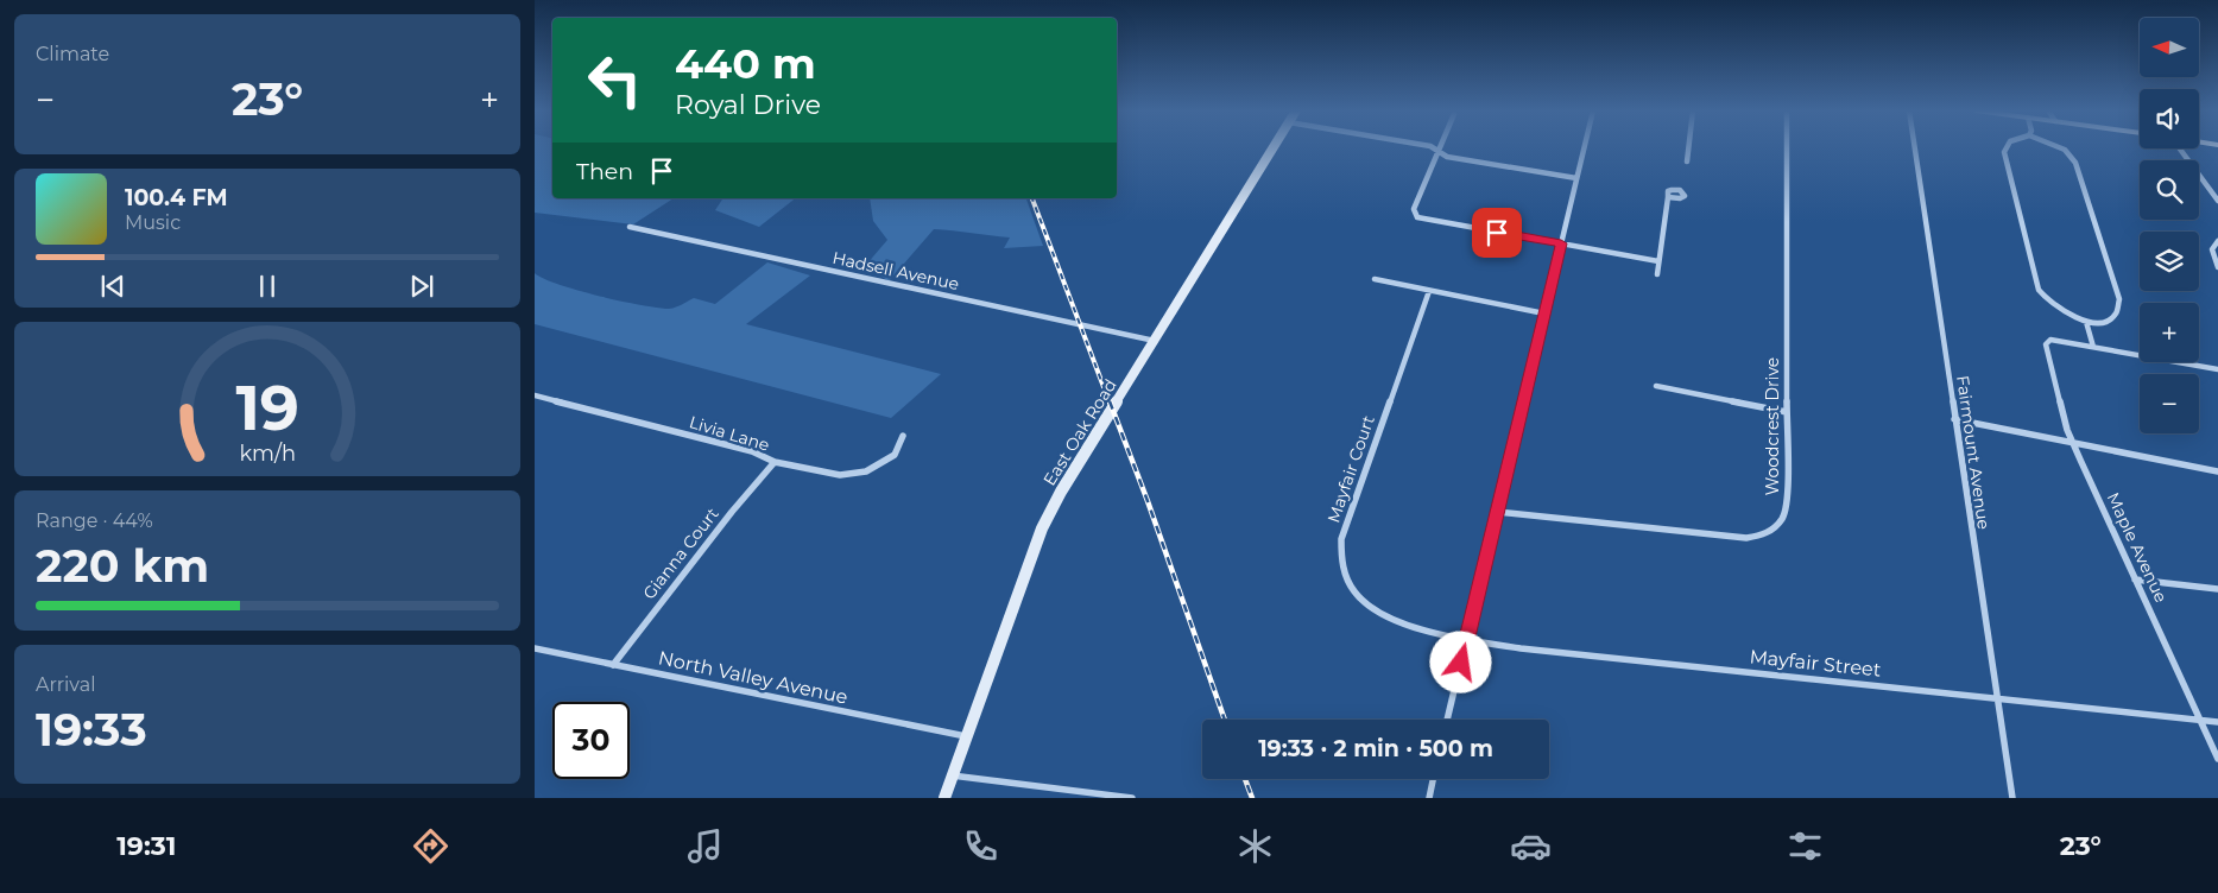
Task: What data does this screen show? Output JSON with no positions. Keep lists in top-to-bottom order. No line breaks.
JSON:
{"streets":{"street":["Hadsell Avenue","Woodcrest Drive","East Oak Road","Livia Lane","Fairmount Avenue","Mayfair Court","Maple Avenue","Gianna Court","Mayfair Street","North Valley Avenue"]},"crossings":[["Hadsell Avenue","East Oak Road"],["East Oak Road","North Valley Avenue"],["Livia Lane","Gianna Court"],["Fairmount Avenue","Mayfair Street"],["Mayfair Court","Mayfair Street"],["Maple Avenue","Mayfair Street"],["Gianna Court","North Valley Avenue"]],"north":"left","page":{"tile":["Climate",["Range · 44%","220 km"],["Arrival","19:33"]],"map_buttons":["+","−"],"turn":["440 m","Royal Drive"],"heat":["−","23°","+"],"then":"Then","song":["100.4 FM","Music"],"limit":"30","trip":"19:33 · 2 min · 500 m","tabs":["19:31","23°"],"gauge":["19","km/h"]}}
